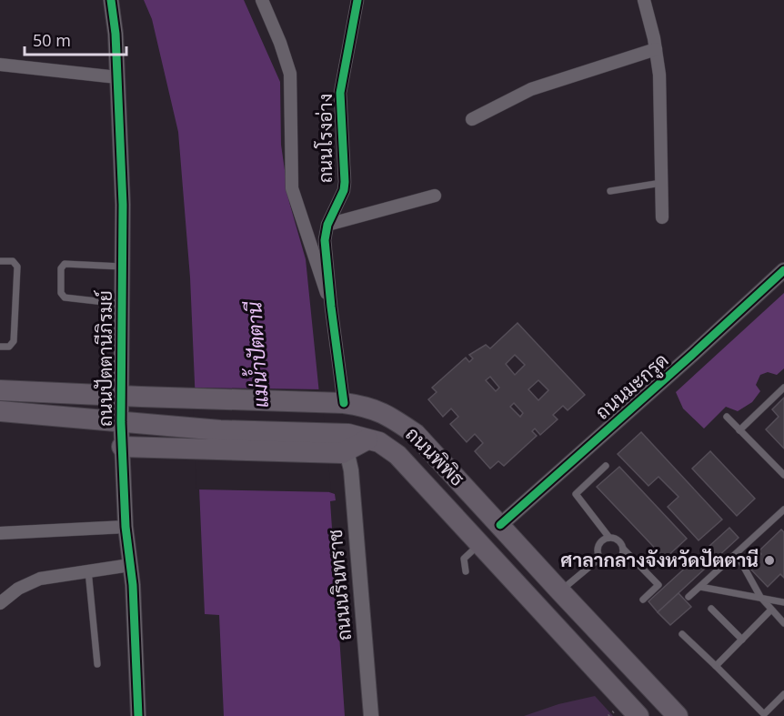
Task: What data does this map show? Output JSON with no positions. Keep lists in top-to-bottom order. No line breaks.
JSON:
{"streets":{"main road":["ถนนพิพิธ"],"street":["ถนนโรงอ่าง","ถนนปัตตานีภิรมย์","ถนนมะกรูด","ถนนนรินทราช"]},"crossings":[["ถนนโรงอ่าง","ถนนพิพิธ"],["ถนนปัตตานีภิรมย์","ถนนพิพิธ"],["ถนนมะกรูด","ถนนพิพิธ"],["ถนนพิพิธ","ถนนนรินทราช"]],"water":["แม่น้ำปัตตานี"],"places":["ศาลากลางจังหวัดปัตตานี"],"scale_bar":"50 m"}
